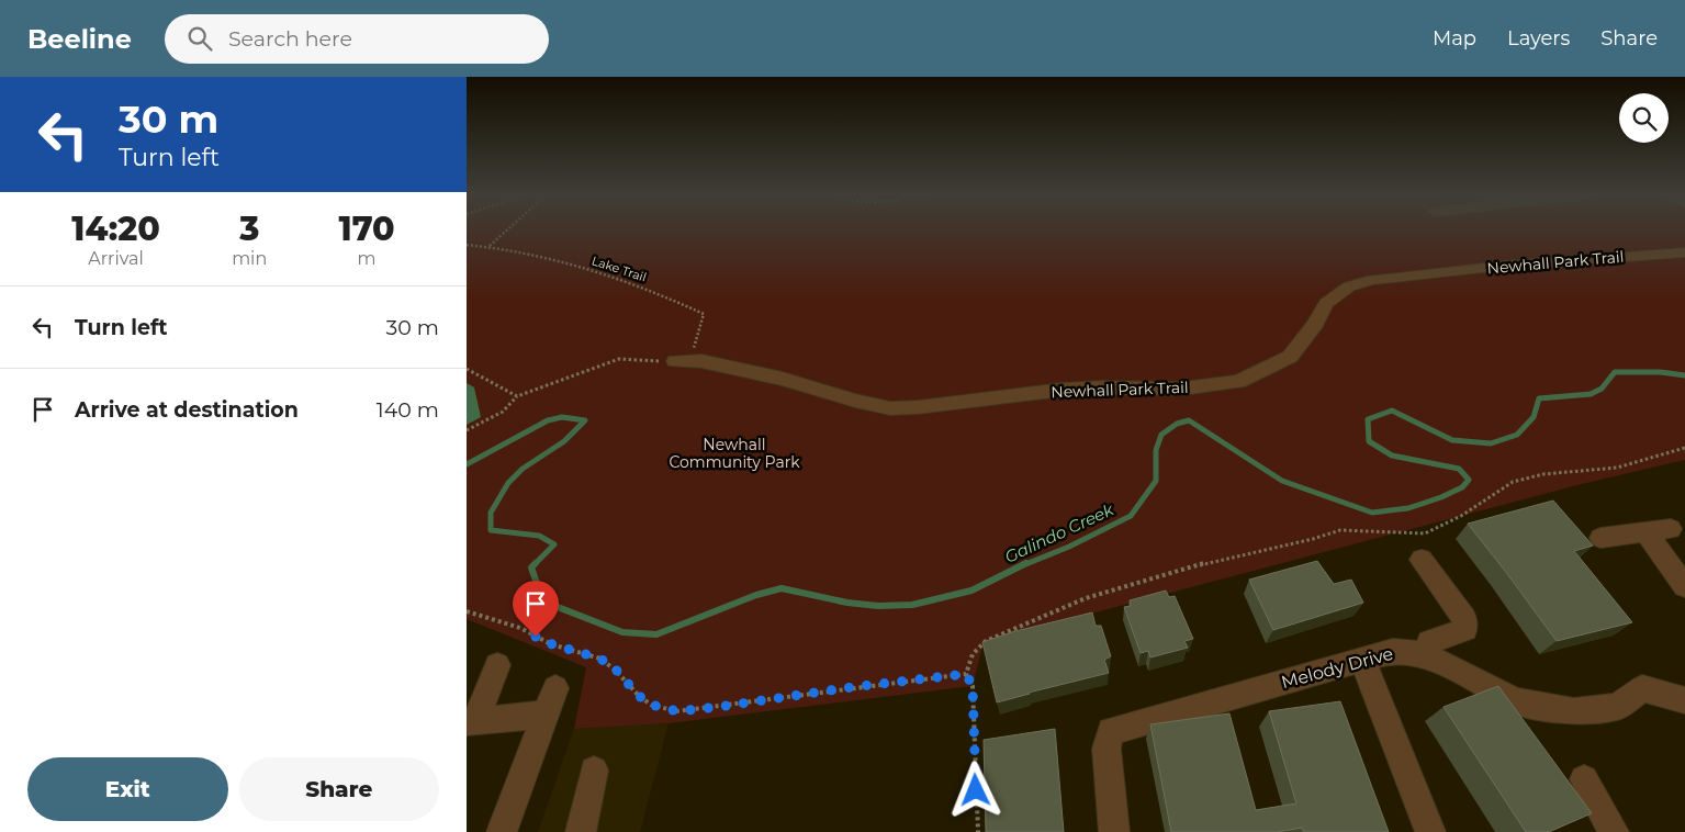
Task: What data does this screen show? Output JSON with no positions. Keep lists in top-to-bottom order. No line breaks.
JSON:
{"streets":{"street":["Newhall Park Trail","Melody Drive"],"path":["Lake Trail"]},"crossings":[["Newhall Park Trail","Lake Trail"]],"water":["Galindo Creek"],"parks":["Newhall Community Park"],"page":{"header":"Beeline","search":"Search here","nav":["Map","Layers","Share"],"turn":["30 m","Turn left"],"eta":["14:20","Arrival","3","min","170","m"],"list":[{"name":"Turn left","value":"30 m"},{"name":"Arrive at destination","value":"140 m"}],"buttons":["Exit","Share"]}}
